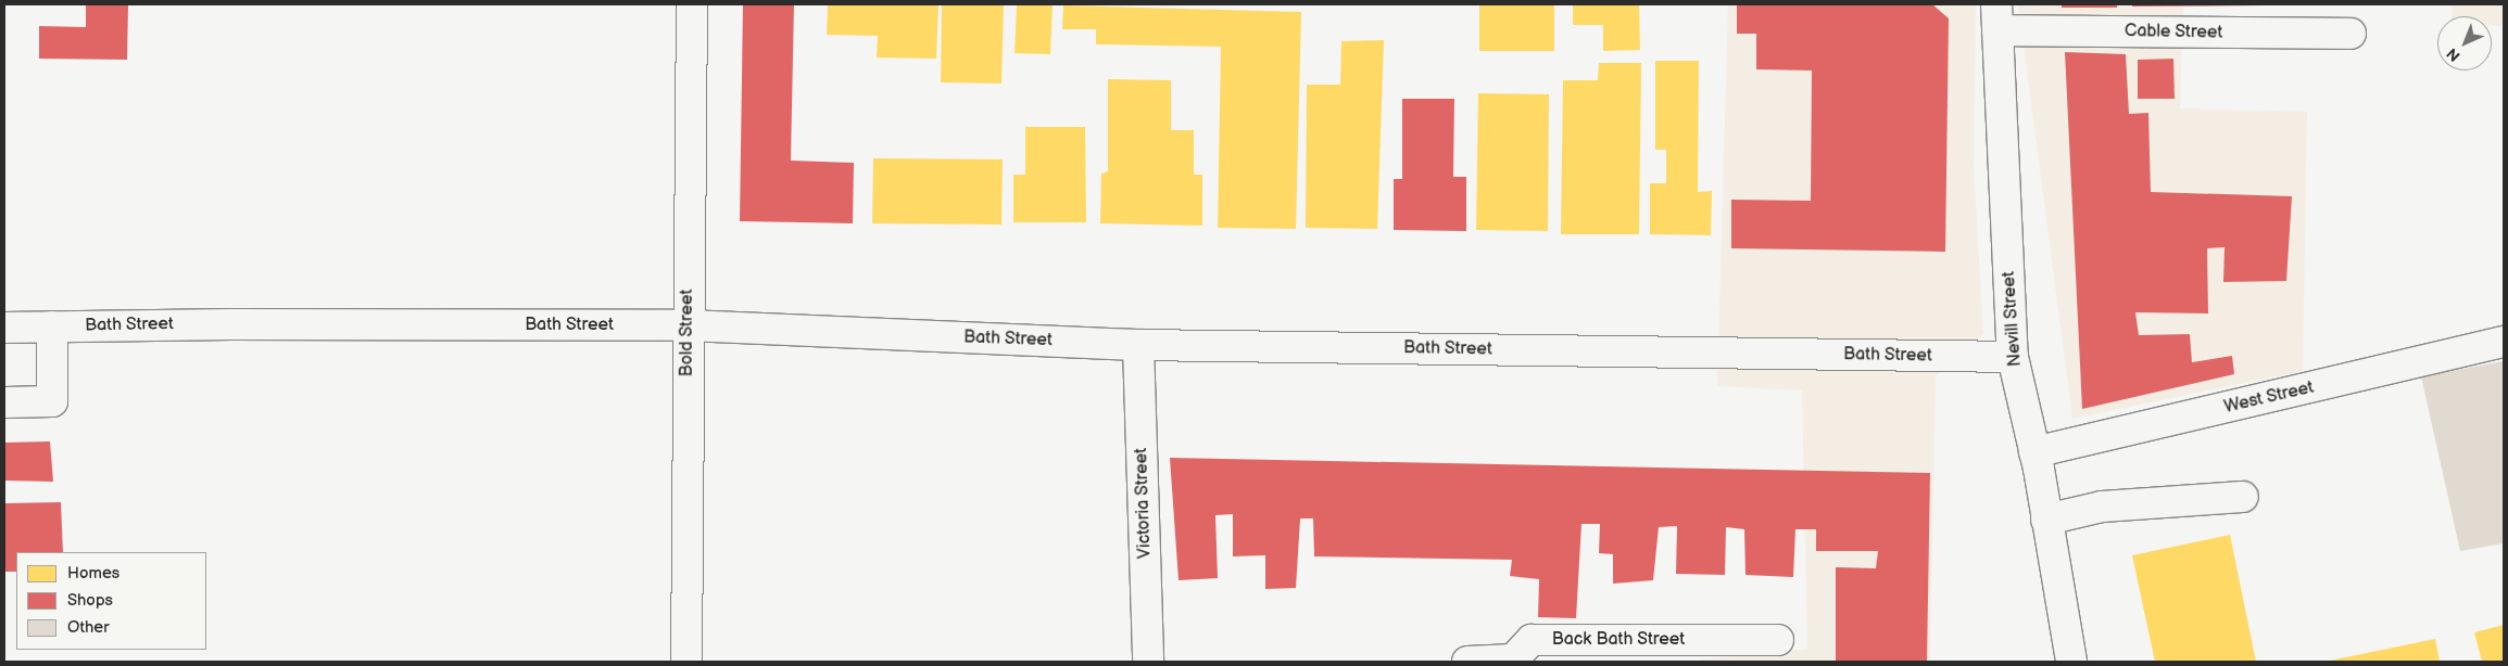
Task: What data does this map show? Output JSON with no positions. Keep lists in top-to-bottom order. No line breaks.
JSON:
{"streets":{"street":["Cable Street","Nevill Street","Bath Street","Bold Street","West Street","Victoria Street","Back Bath Street"]},"crossings":[["Cable Street","Nevill Street"],["Nevill Street","Bath Street"],["Nevill Street","West Street"],["Bath Street","Bold Street"],["Bath Street","Victoria Street"]],"legend":["Homes","Shops","Other"],"north":"bottom left"}
